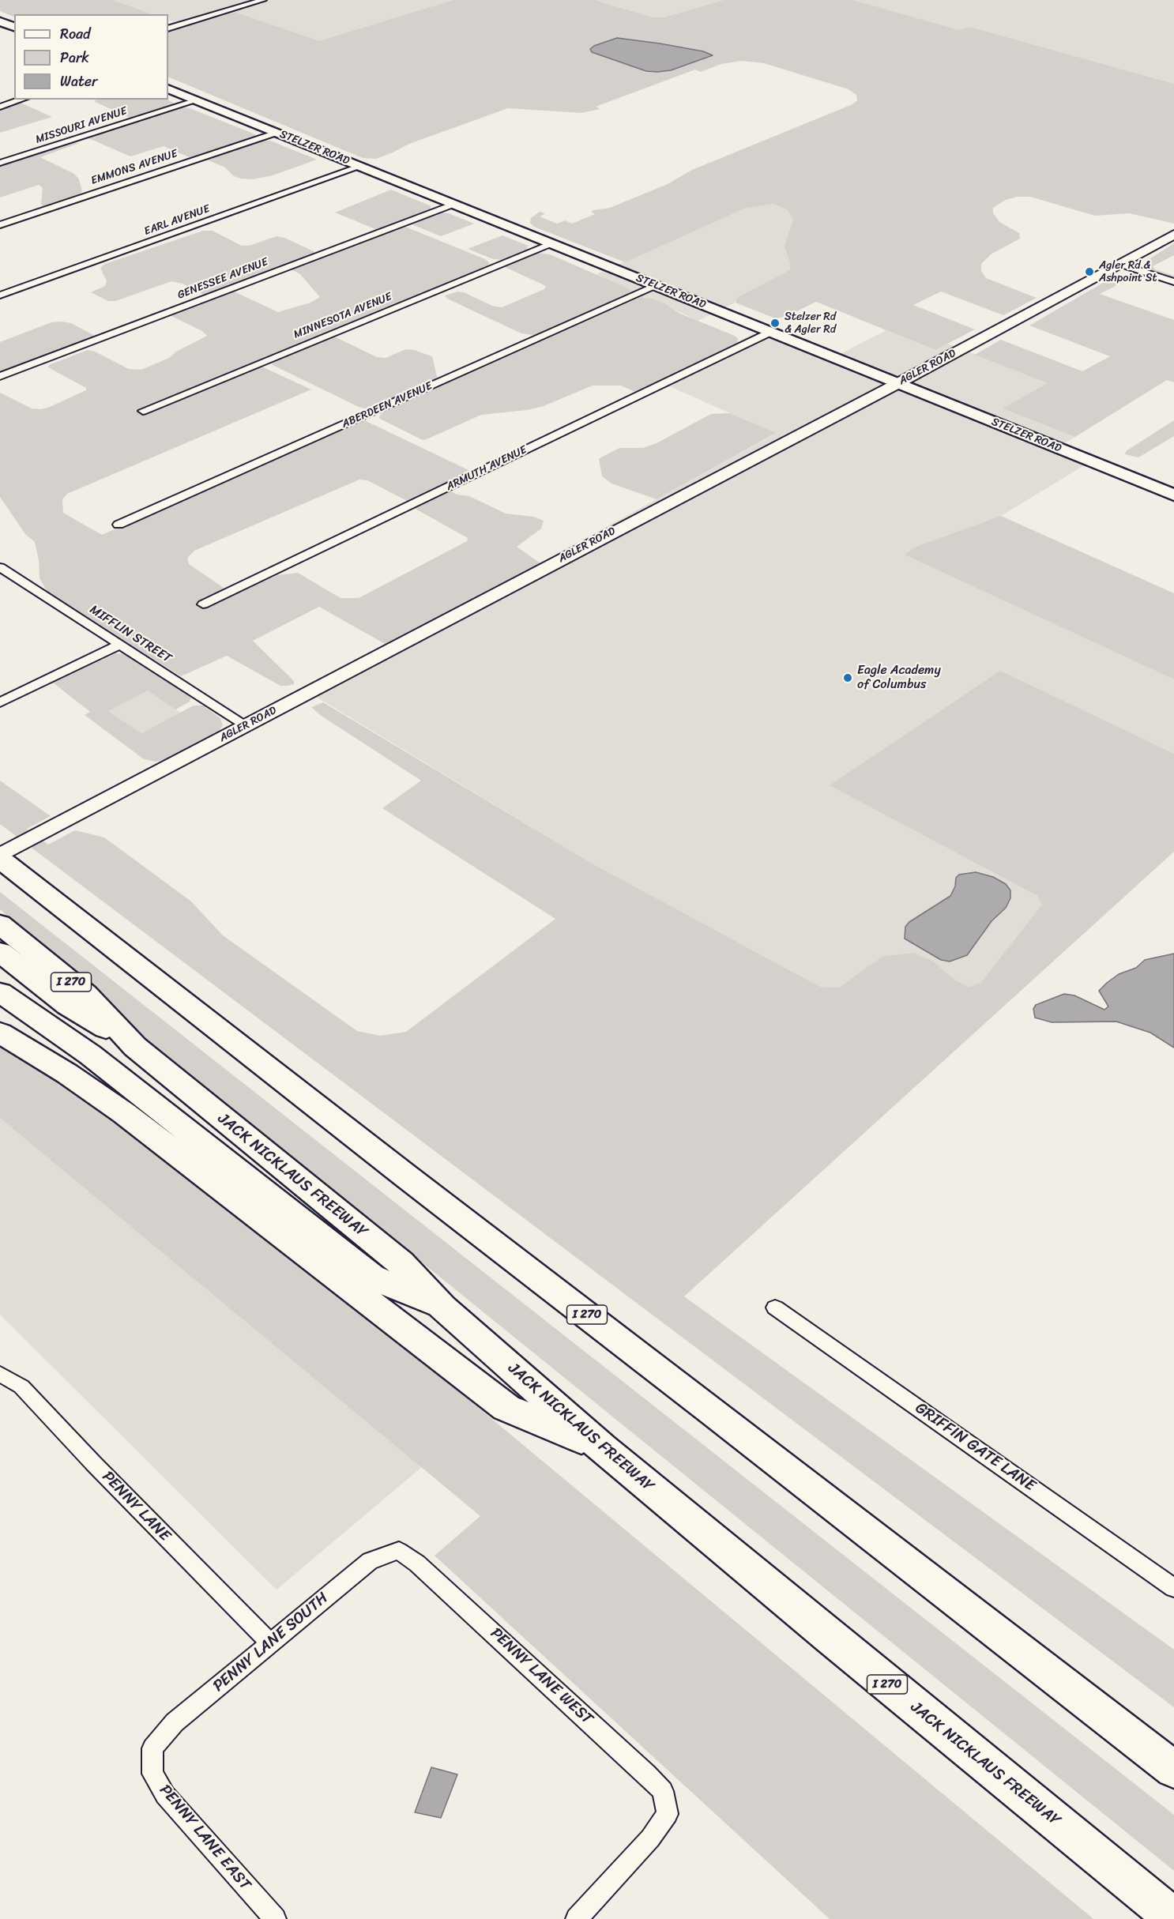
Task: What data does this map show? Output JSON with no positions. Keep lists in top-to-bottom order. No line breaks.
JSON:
{"streets":{"highway":["I 270","JACK NICKLAUS FREEWAY"],"main road":["STELZER ROAD","AGLER ROAD"],"street":["MISSOURI AVENUE","EMMONS AVENUE","EARL AVENUE","GENESSEE AVENUE","MINNESOTA AVENUE","ABERDEEN AVENUE","ARMUTH AVENUE","MIFFLIN STREET","GRIFFIN GATE LANE","PENNY LANE","PENNY LANE SOUTH","PENNY LANE WEST","PENNY LANE EAST"]},"crossings":[["MISSOURI AVENUE","STELZER ROAD"],["STELZER ROAD","EMMONS AVENUE"],["STELZER ROAD","EARL AVENUE"],["STELZER ROAD","GENESSEE AVENUE"],["STELZER ROAD","MINNESOTA AVENUE"],["STELZER ROAD","AGLER ROAD"],["STELZER ROAD","ABERDEEN AVENUE"],["STELZER ROAD","ARMUTH AVENUE"],["AGLER ROAD","MIFFLIN STREET"],["AGLER ROAD","I 270"],["PENNY LANE","PENNY LANE SOUTH"],["PENNY LANE SOUTH","PENNY LANE WEST"],["PENNY LANE SOUTH","PENNY LANE EAST"]],"places":["Agler Rd & Ashpoint St","Stelzer Rd & Agler Rd","Eagle Academy of Columbus"],"legend":["Road","Park","Water"]}
